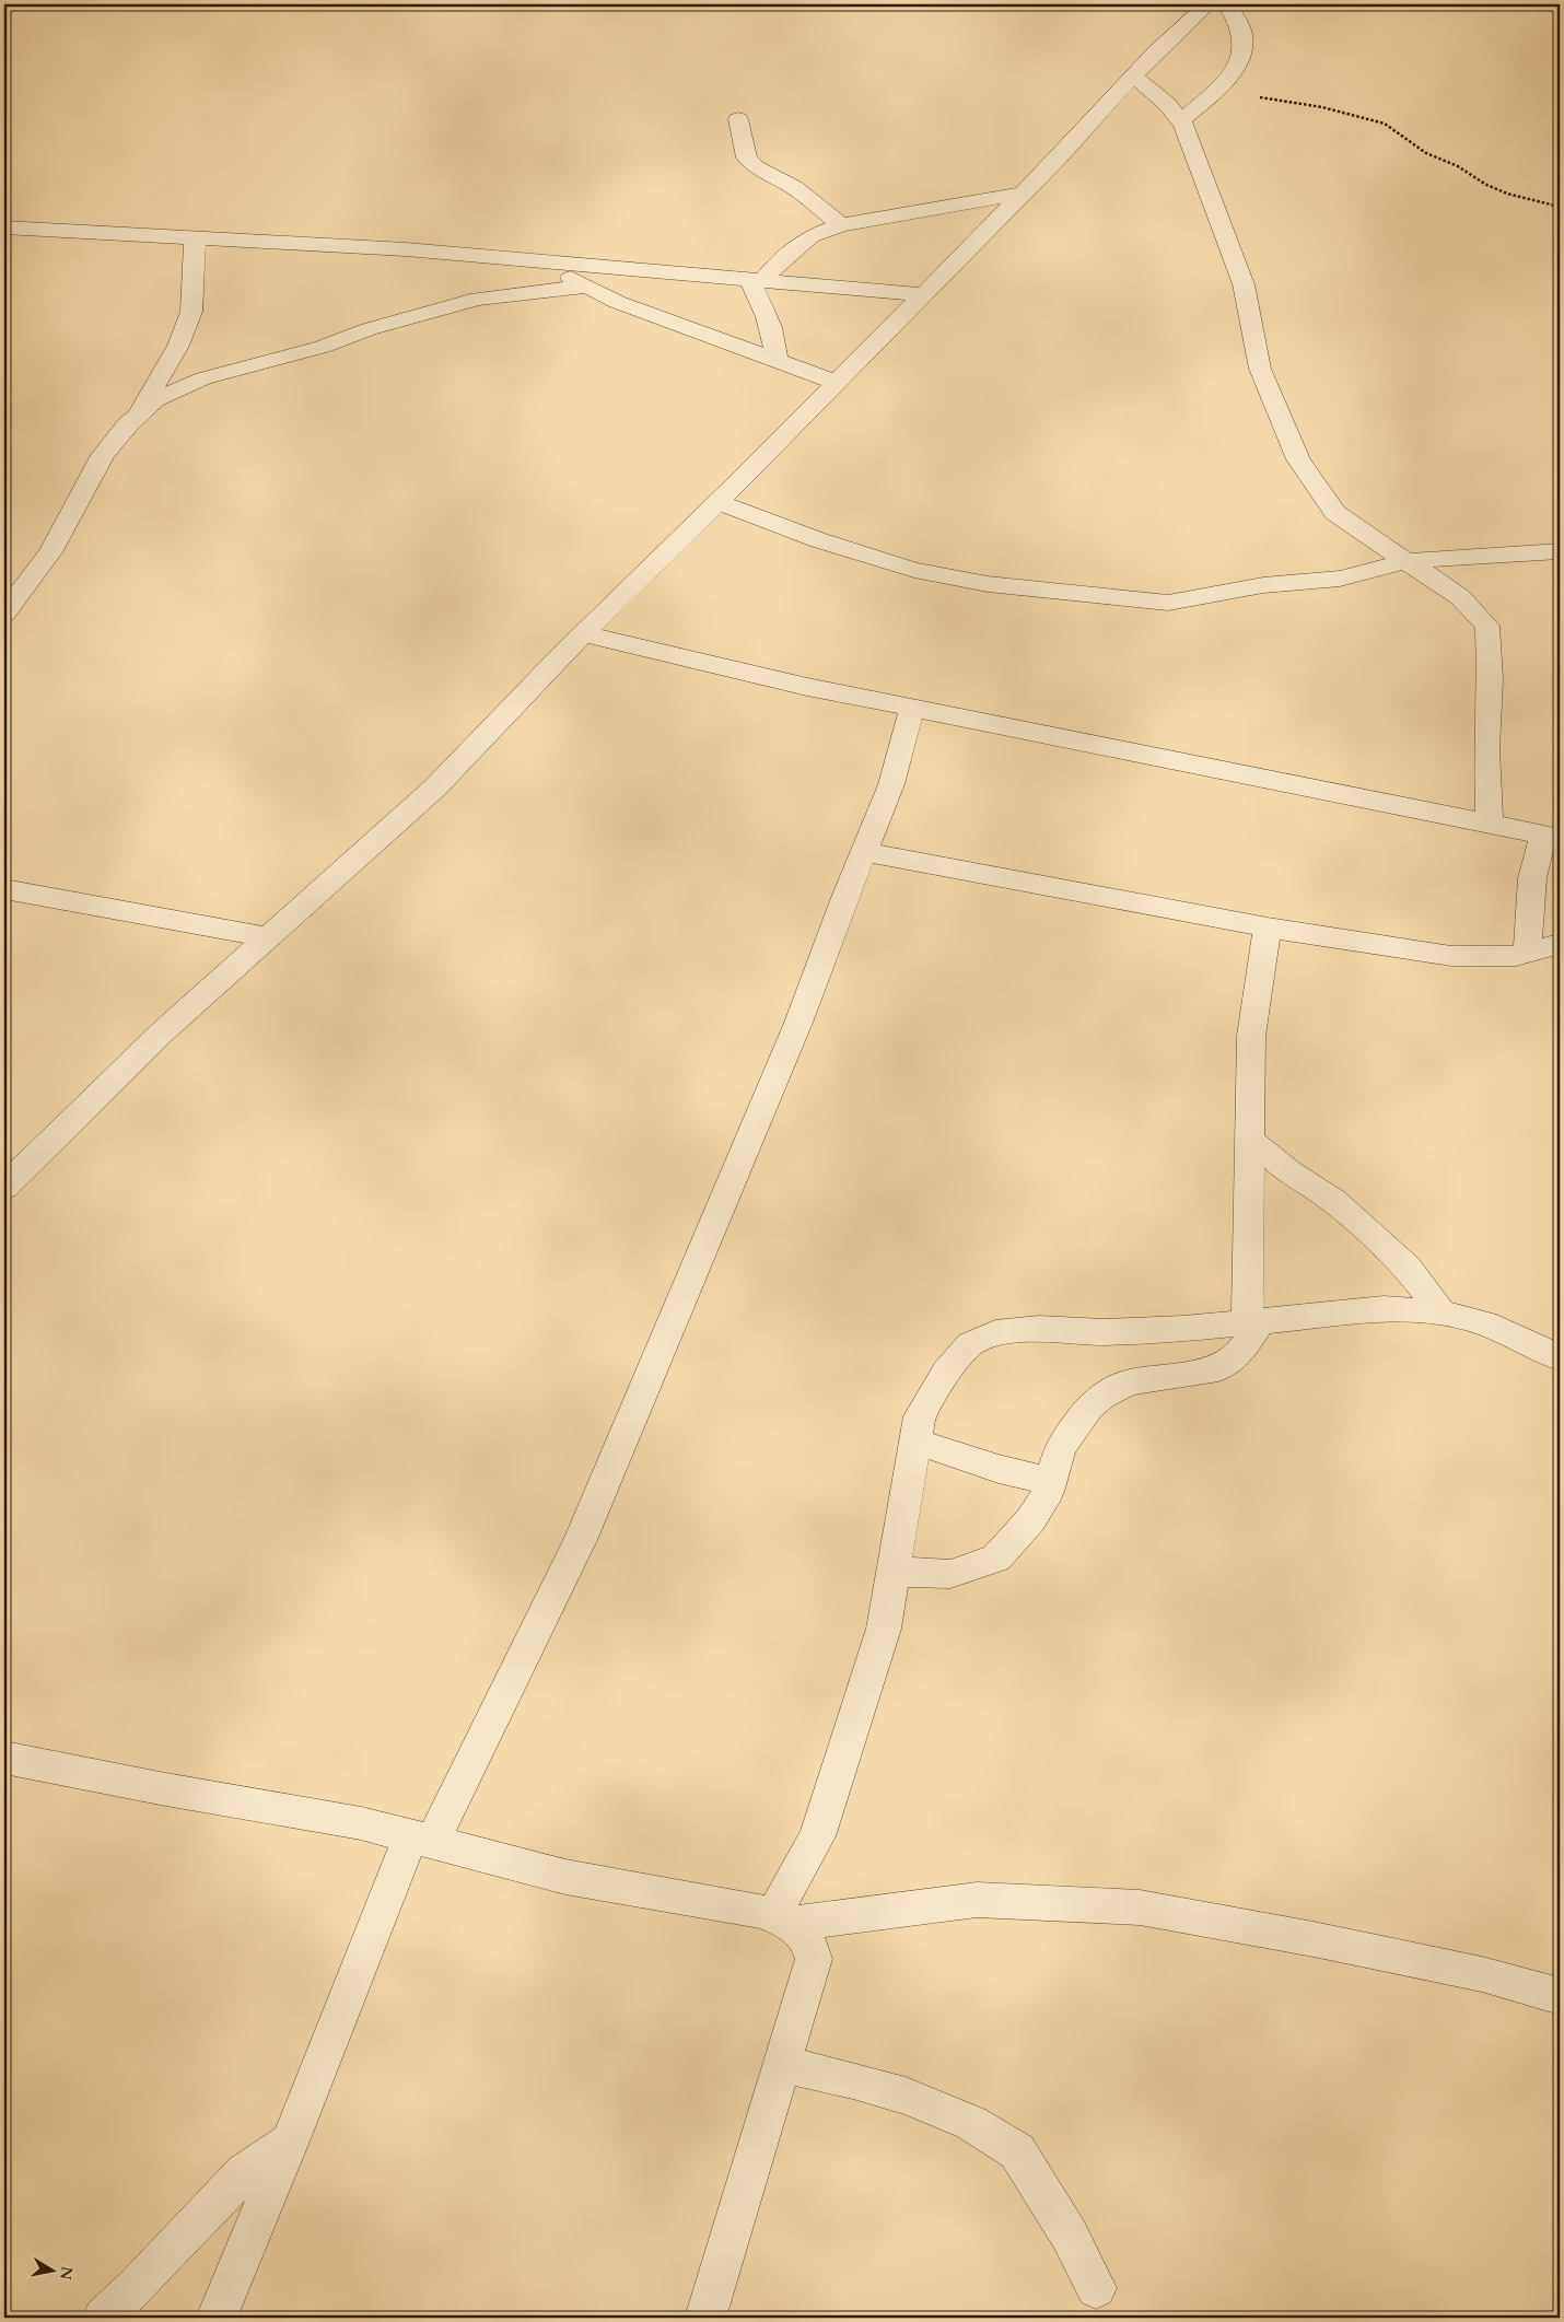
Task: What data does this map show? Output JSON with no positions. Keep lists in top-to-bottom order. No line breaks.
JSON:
{"north":"right"}
